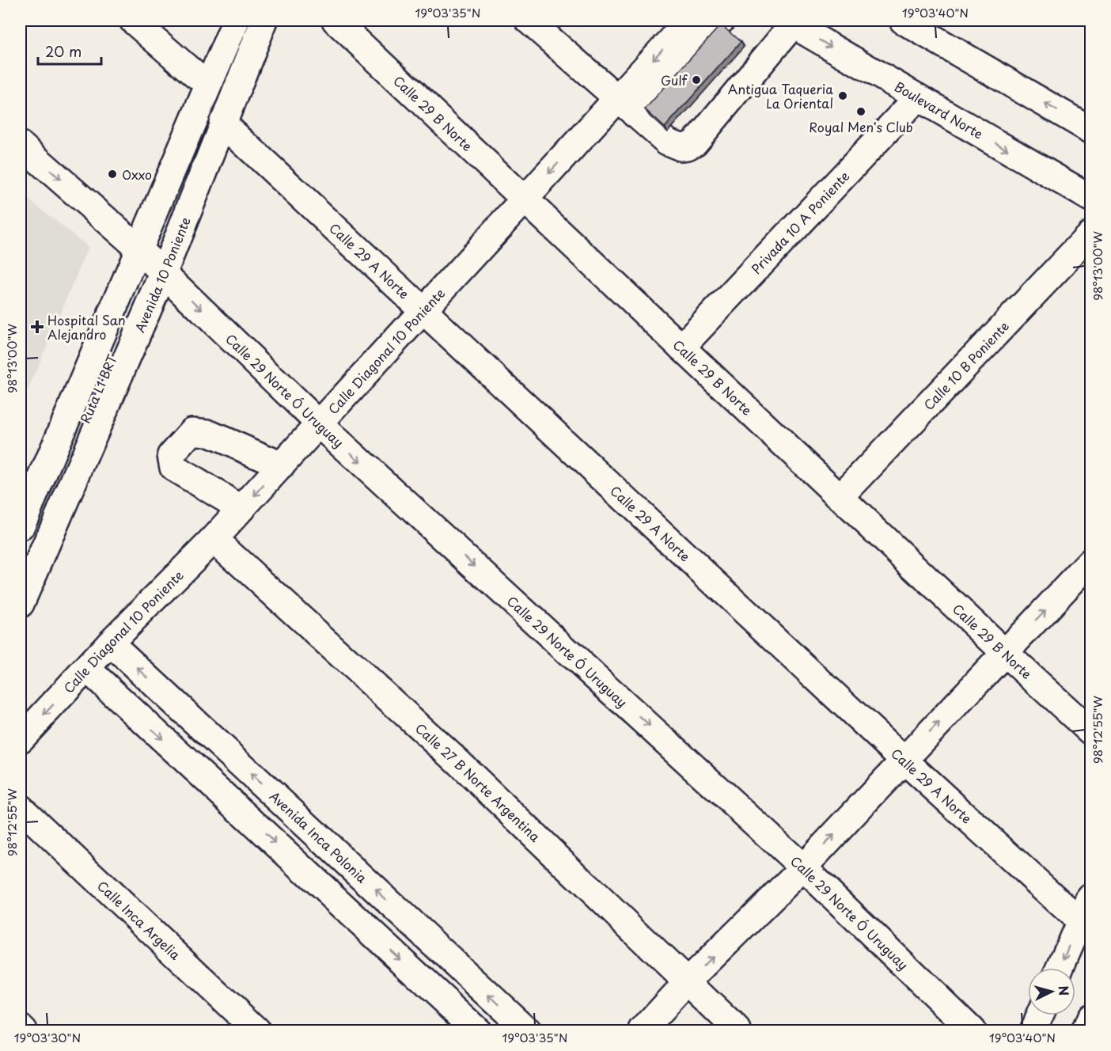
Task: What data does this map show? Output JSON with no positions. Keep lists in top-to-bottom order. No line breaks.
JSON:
{"streets":{"street":["Boulevard Norte","Calle 29 B Norte","Privada 10 A Poniente","Calle 29 A Norte","Avenida 10 Poniente","Calle Diagonal 10 Poniente","Calle 10 B Poniente","Ruta L1 BRT","Calle 29 Norte Ó Uruguay","Calle 27 B Norte Argentina","Avenida Inca Polonia","Calle Inca Argelia"]},"crossings":[["Boulevard Norte","Privada 10 A Poniente"],["Calle 29 B Norte","Privada 10 A Poniente"],["Calle 29 B Norte","Calle Diagonal 10 Poniente"],["Calle 29 B Norte","Calle 10 B Poniente"],["Calle 29 A Norte","Avenida 10 Poniente"],["Calle 29 A Norte","Calle Diagonal 10 Poniente"],["Avenida 10 Poniente","Ruta L1 BRT"],["Avenida 10 Poniente","Calle 29 Norte Ó Uruguay"],["Calle Diagonal 10 Poniente","Calle 29 Norte Ó Uruguay"],["Calle Diagonal 10 Poniente","Calle 27 B Norte Argentina"],["Calle Diagonal 10 Poniente","Avenida Inca Polonia"],["Ruta L1 BRT","Calle 29 Norte Ó Uruguay"]],"one_way":["Calle Diagonal 10 Poniente","Calle 29 Norte Ó Uruguay"],"places":{"other":["Gulf","Antigua Taqueria La Oriental","Royal Men's Club","Oxxo"],"health":["Hospital San Alejandro"]},"scale_bar":"20 m","north":"right","coordinates":["19°03'35\"N","19°03'40\"N","98°13'00\"W","98°12'55\"W","19°03'30\"N"]}
